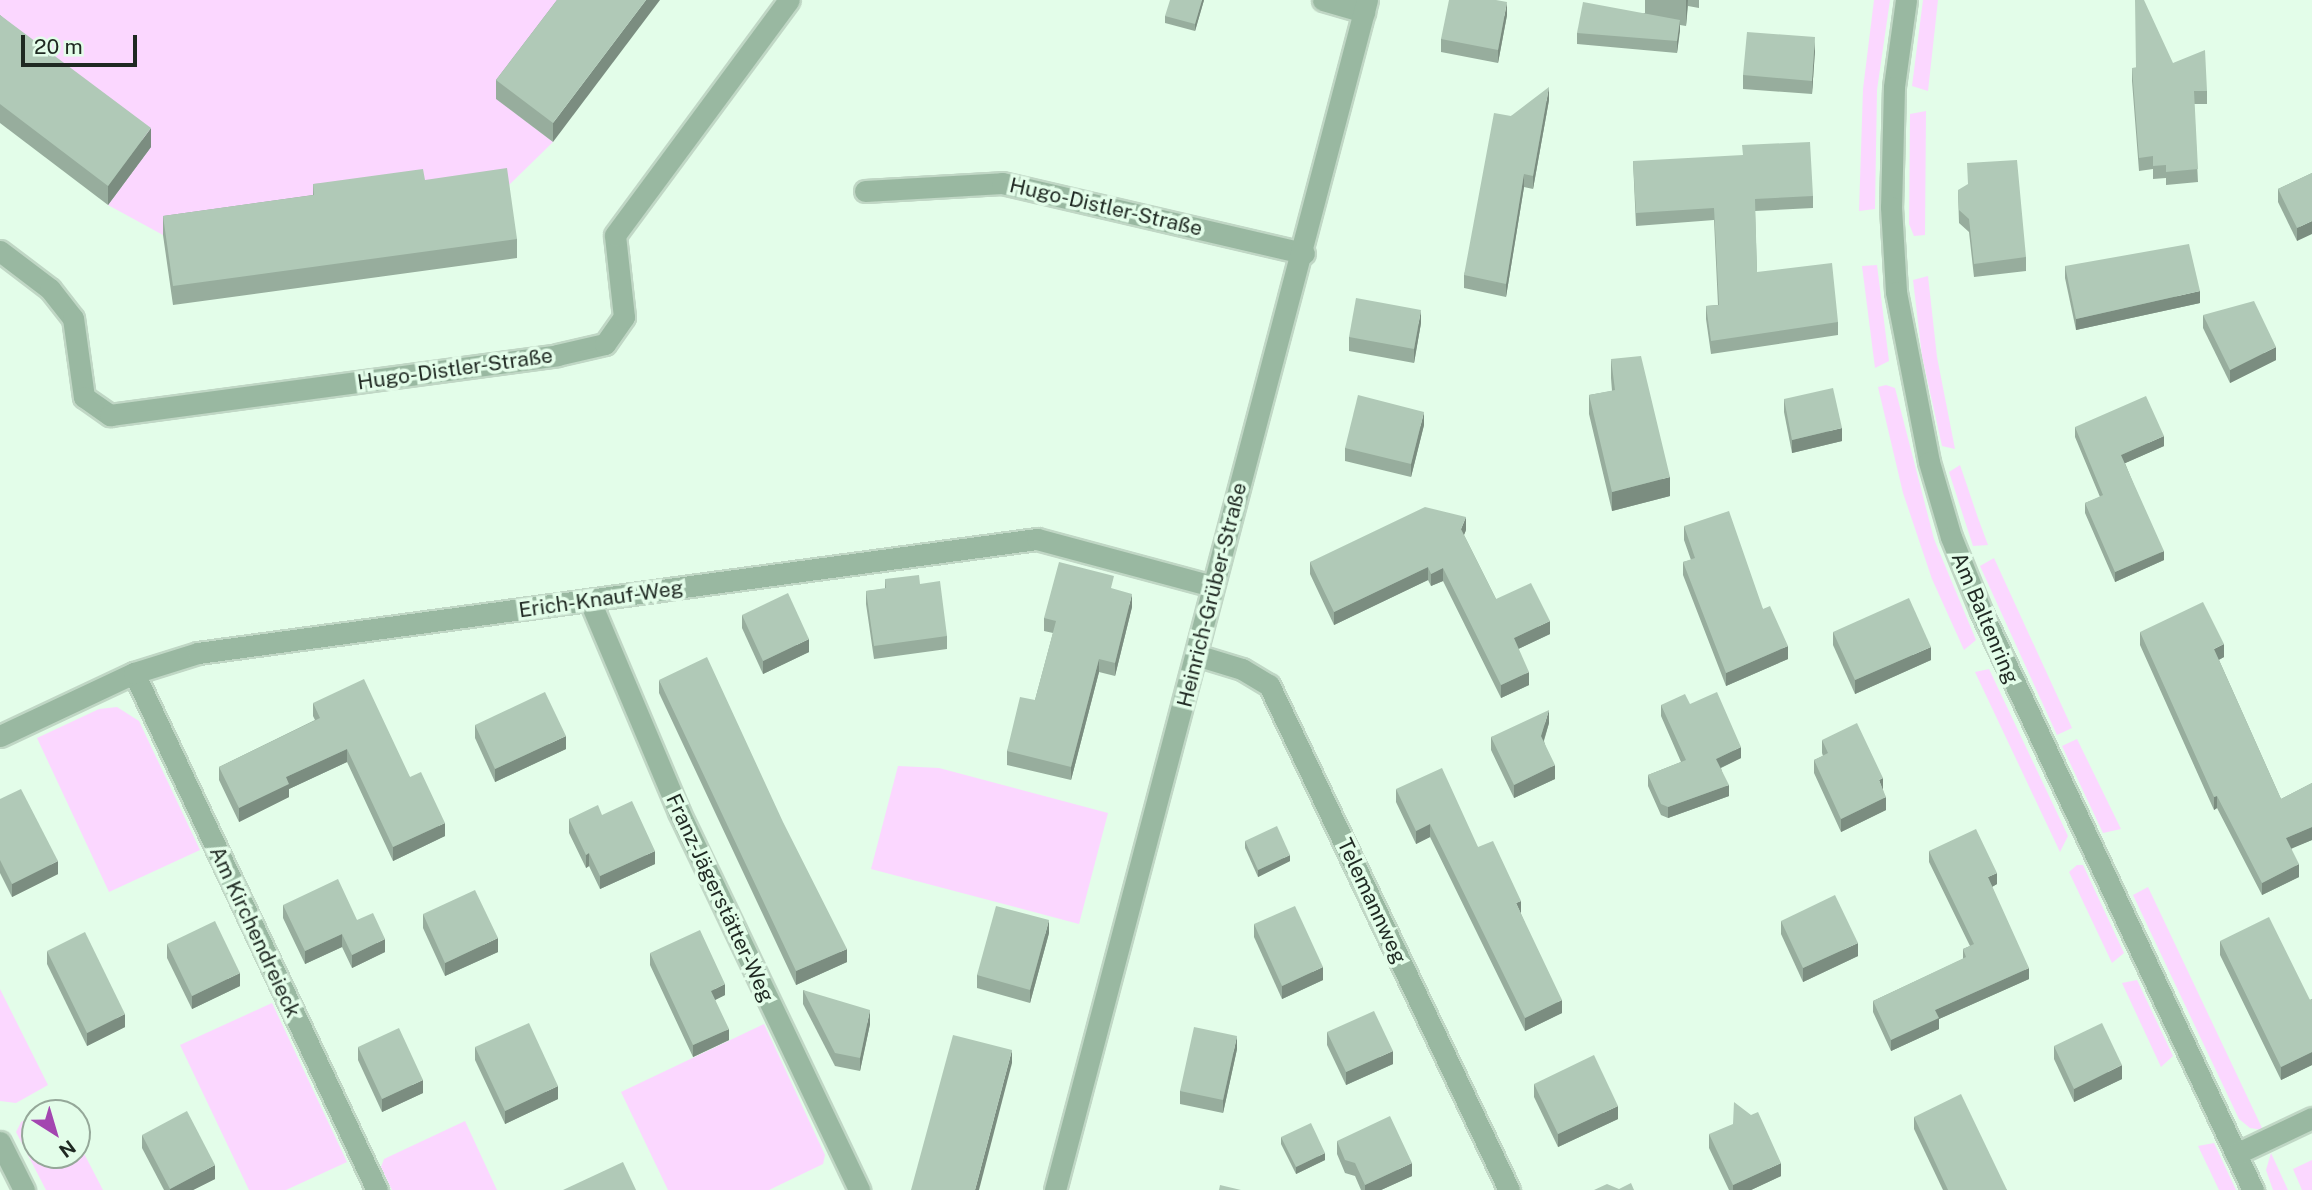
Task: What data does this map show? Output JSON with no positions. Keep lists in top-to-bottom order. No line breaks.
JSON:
{"streets":{"street":["Hugo-Distler-Straße","Heinrich-Grüber-Straße","Erich-Knauf-Weg","Am Baltenring","Franz-Jägerstätter-Weg","Telemannweg","Am Kirchendreieck"]},"crossings":[["Hugo-Distler-Straße","Heinrich-Grüber-Straße"],["Heinrich-Grüber-Straße","Erich-Knauf-Weg"],["Heinrich-Grüber-Straße","Telemannweg"],["Erich-Knauf-Weg","Franz-Jägerstätter-Weg"],["Erich-Knauf-Weg","Am Kirchendreieck"]],"scale_bar":"20 m","north":"bottom right"}
